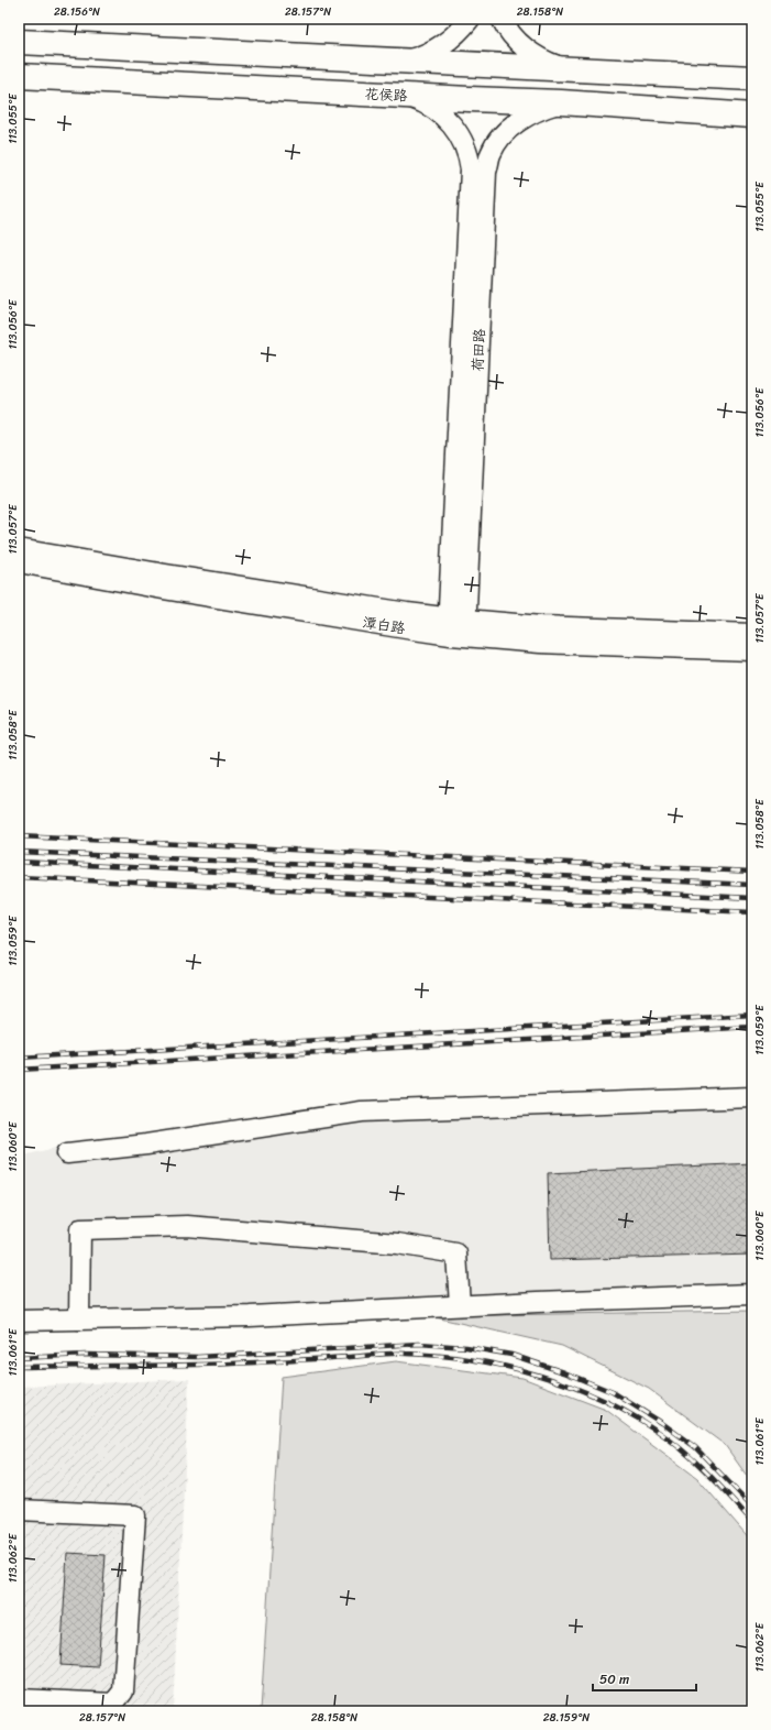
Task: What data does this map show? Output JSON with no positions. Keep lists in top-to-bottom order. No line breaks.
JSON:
{"streets":{"main road":["花侯路"],"street":["荷田路","潭白路"]},"crossings":[["花侯路","荷田路"],["荷田路","潭白路"]],"scale_bar":"50 m","coordinates":["28.156°N","28.157°N","28.158°N","113.055°E","113.056°E","113.057°E","113.058°E","113.059°E","113.060°E","113.061°E","113.062°E","28.159°N"]}
